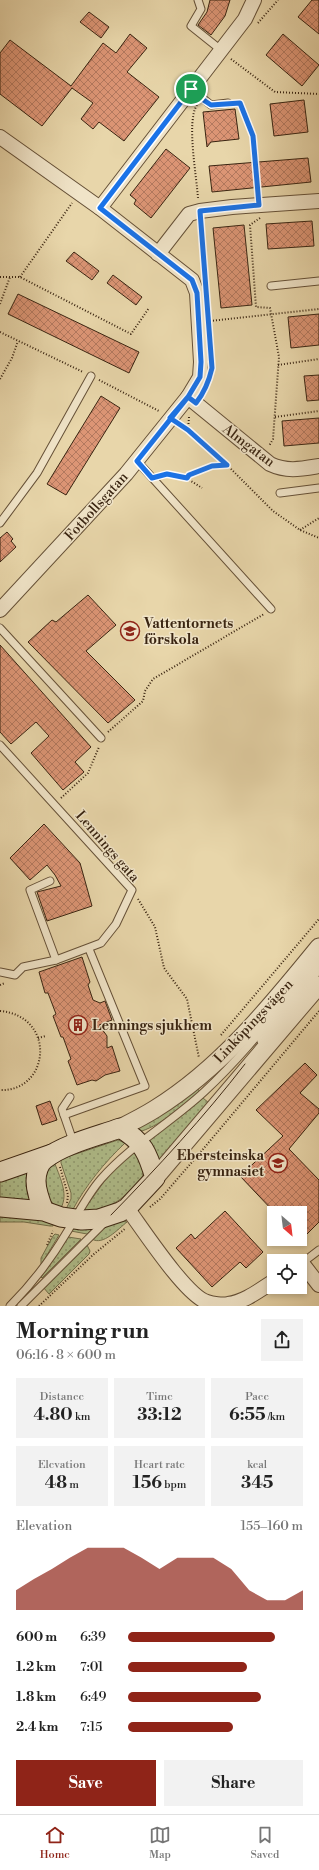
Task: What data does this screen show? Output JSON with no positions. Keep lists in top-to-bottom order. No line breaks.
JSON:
{"streets":{"street":["Almgatan","Fotbollsgatan","Linköpingsvägen"],"lane":["Lennings gata"]},"crossings":[["Almgatan","Fotbollsgatan"]],"places":{"school or university":["Vattentornets förskola","Ebersteinska gymnasiet"],"building":["Lennings sjukhem"]},"north":"bottom right","page":{"heading":["Morning run","06:16 · 8 × 600 m"],"stats":[["Distance","4.80 km"],["Time","33:12"],["Pace","6:55 /km"],["Elevation","48 m"],["Heart rate","156 bpm"],["kcal","345"]],"chart":["Elevation","155–160 m"],"list":[{"name":"600 m","note":"6:39"},{"name":"1.2 km","note":"7:01"},{"name":"1.8 km","note":"6:49"},{"name":"2.4 km","note":"7:15"}],"buttons":["Save","Share"],"tabs":["Home","Map","Saved"]}}
